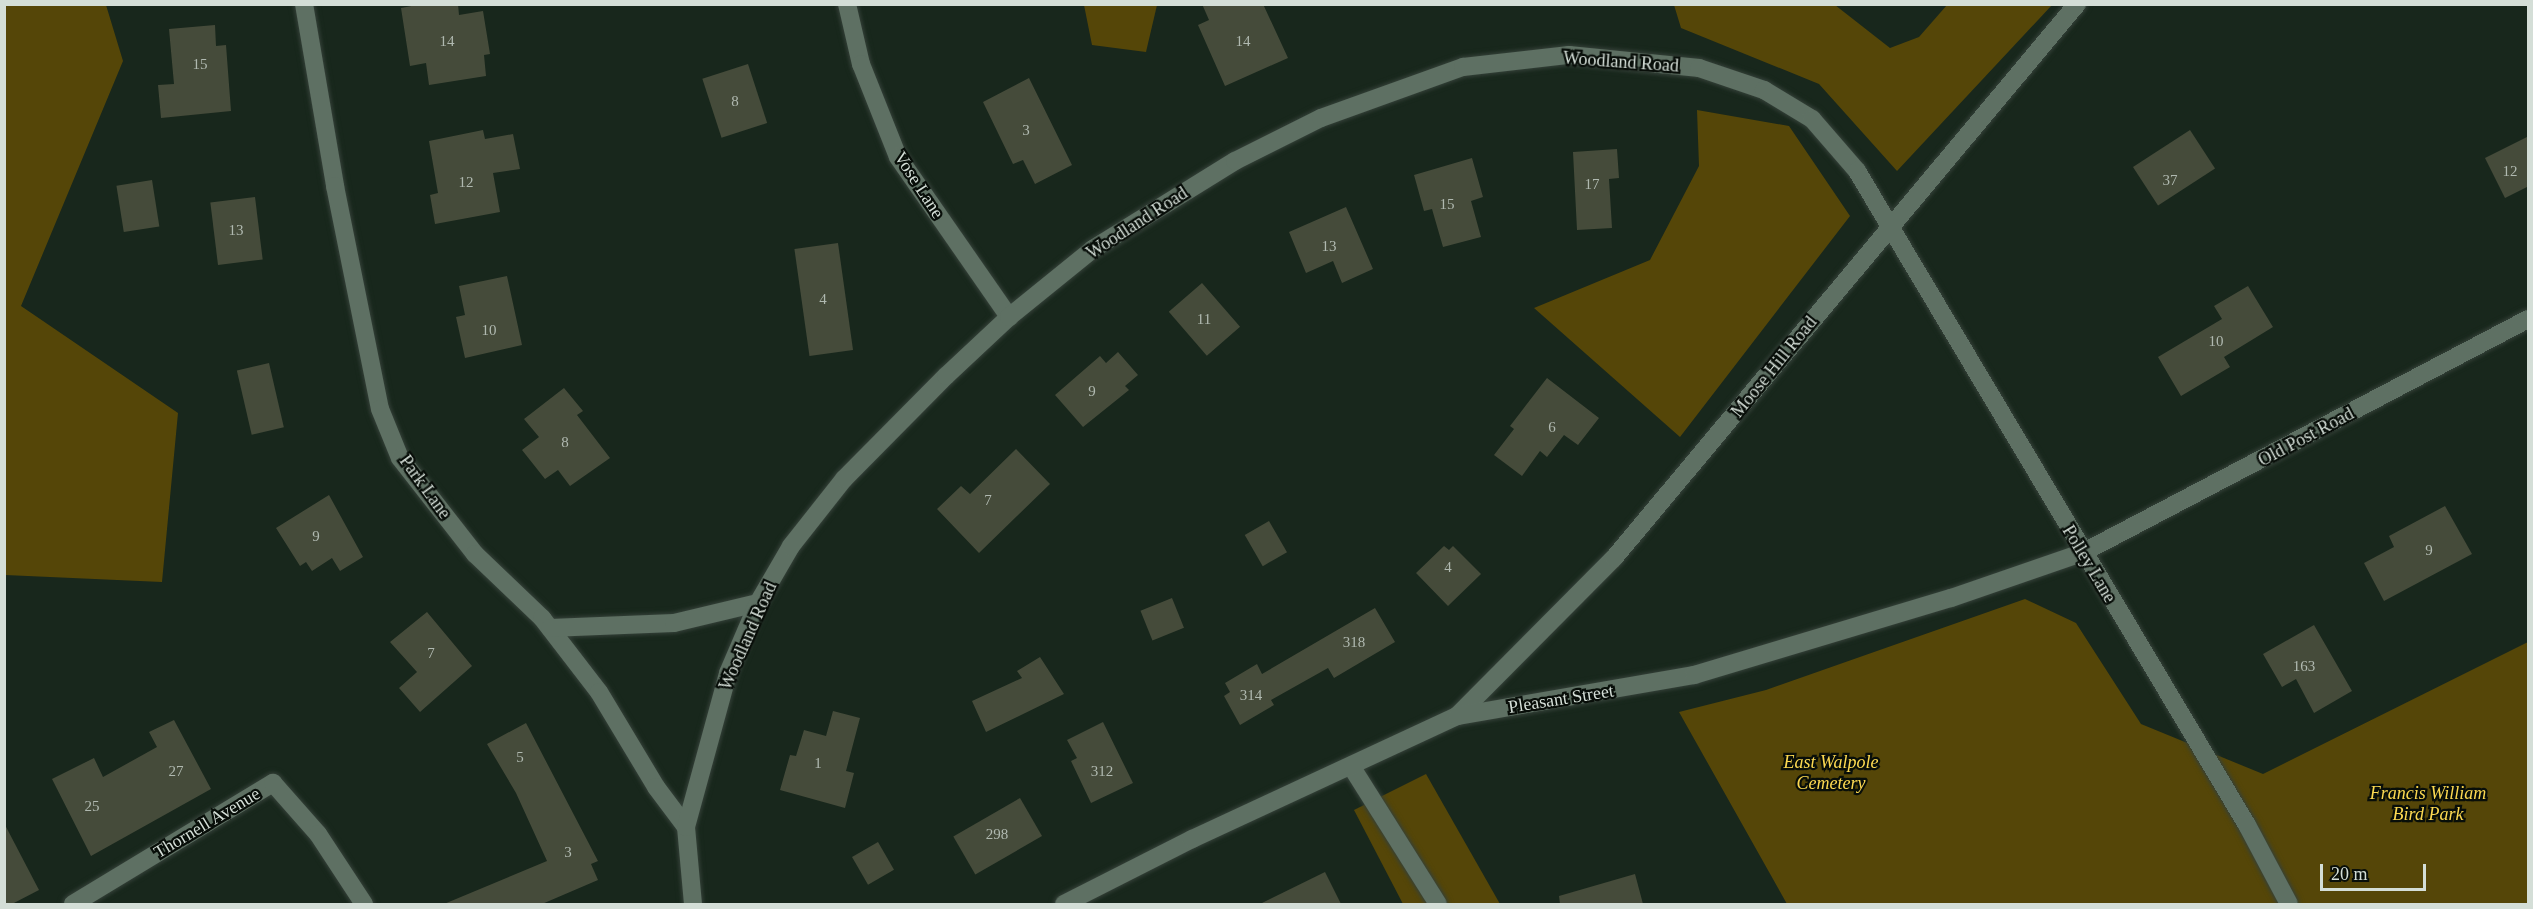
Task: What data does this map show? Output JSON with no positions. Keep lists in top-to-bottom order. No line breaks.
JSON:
{"streets":{"street":["Woodland Road","Vose Lane","Moose Hill Road","Old Post Road","Park Lane","Polley Lane","Pleasant Street","Thornell Avenue"]},"crossings":[["Woodland Road","Vose Lane"],["Woodland Road","Moose Hill Road"],["Woodland Road","Park Lane"],["Woodland Road","Polley Lane"],["Moose Hill Road","Polley Lane"],["Moose Hill Road","Pleasant Street"],["Old Post Road","Polley Lane"],["Old Post Road","Pleasant Street"],["Polley Lane","Pleasant Street"]],"parks":["East Walpole Cemetery","Francis William Bird Park"],"house_numbers":["14","14","15","8","3","12","37","12","17","15","13","13","4","11","10","10","9","6","8","7","9","9","4","318","7","163","314","5","1","27","312","25","298","3"],"scale_bar":"20 m"}
